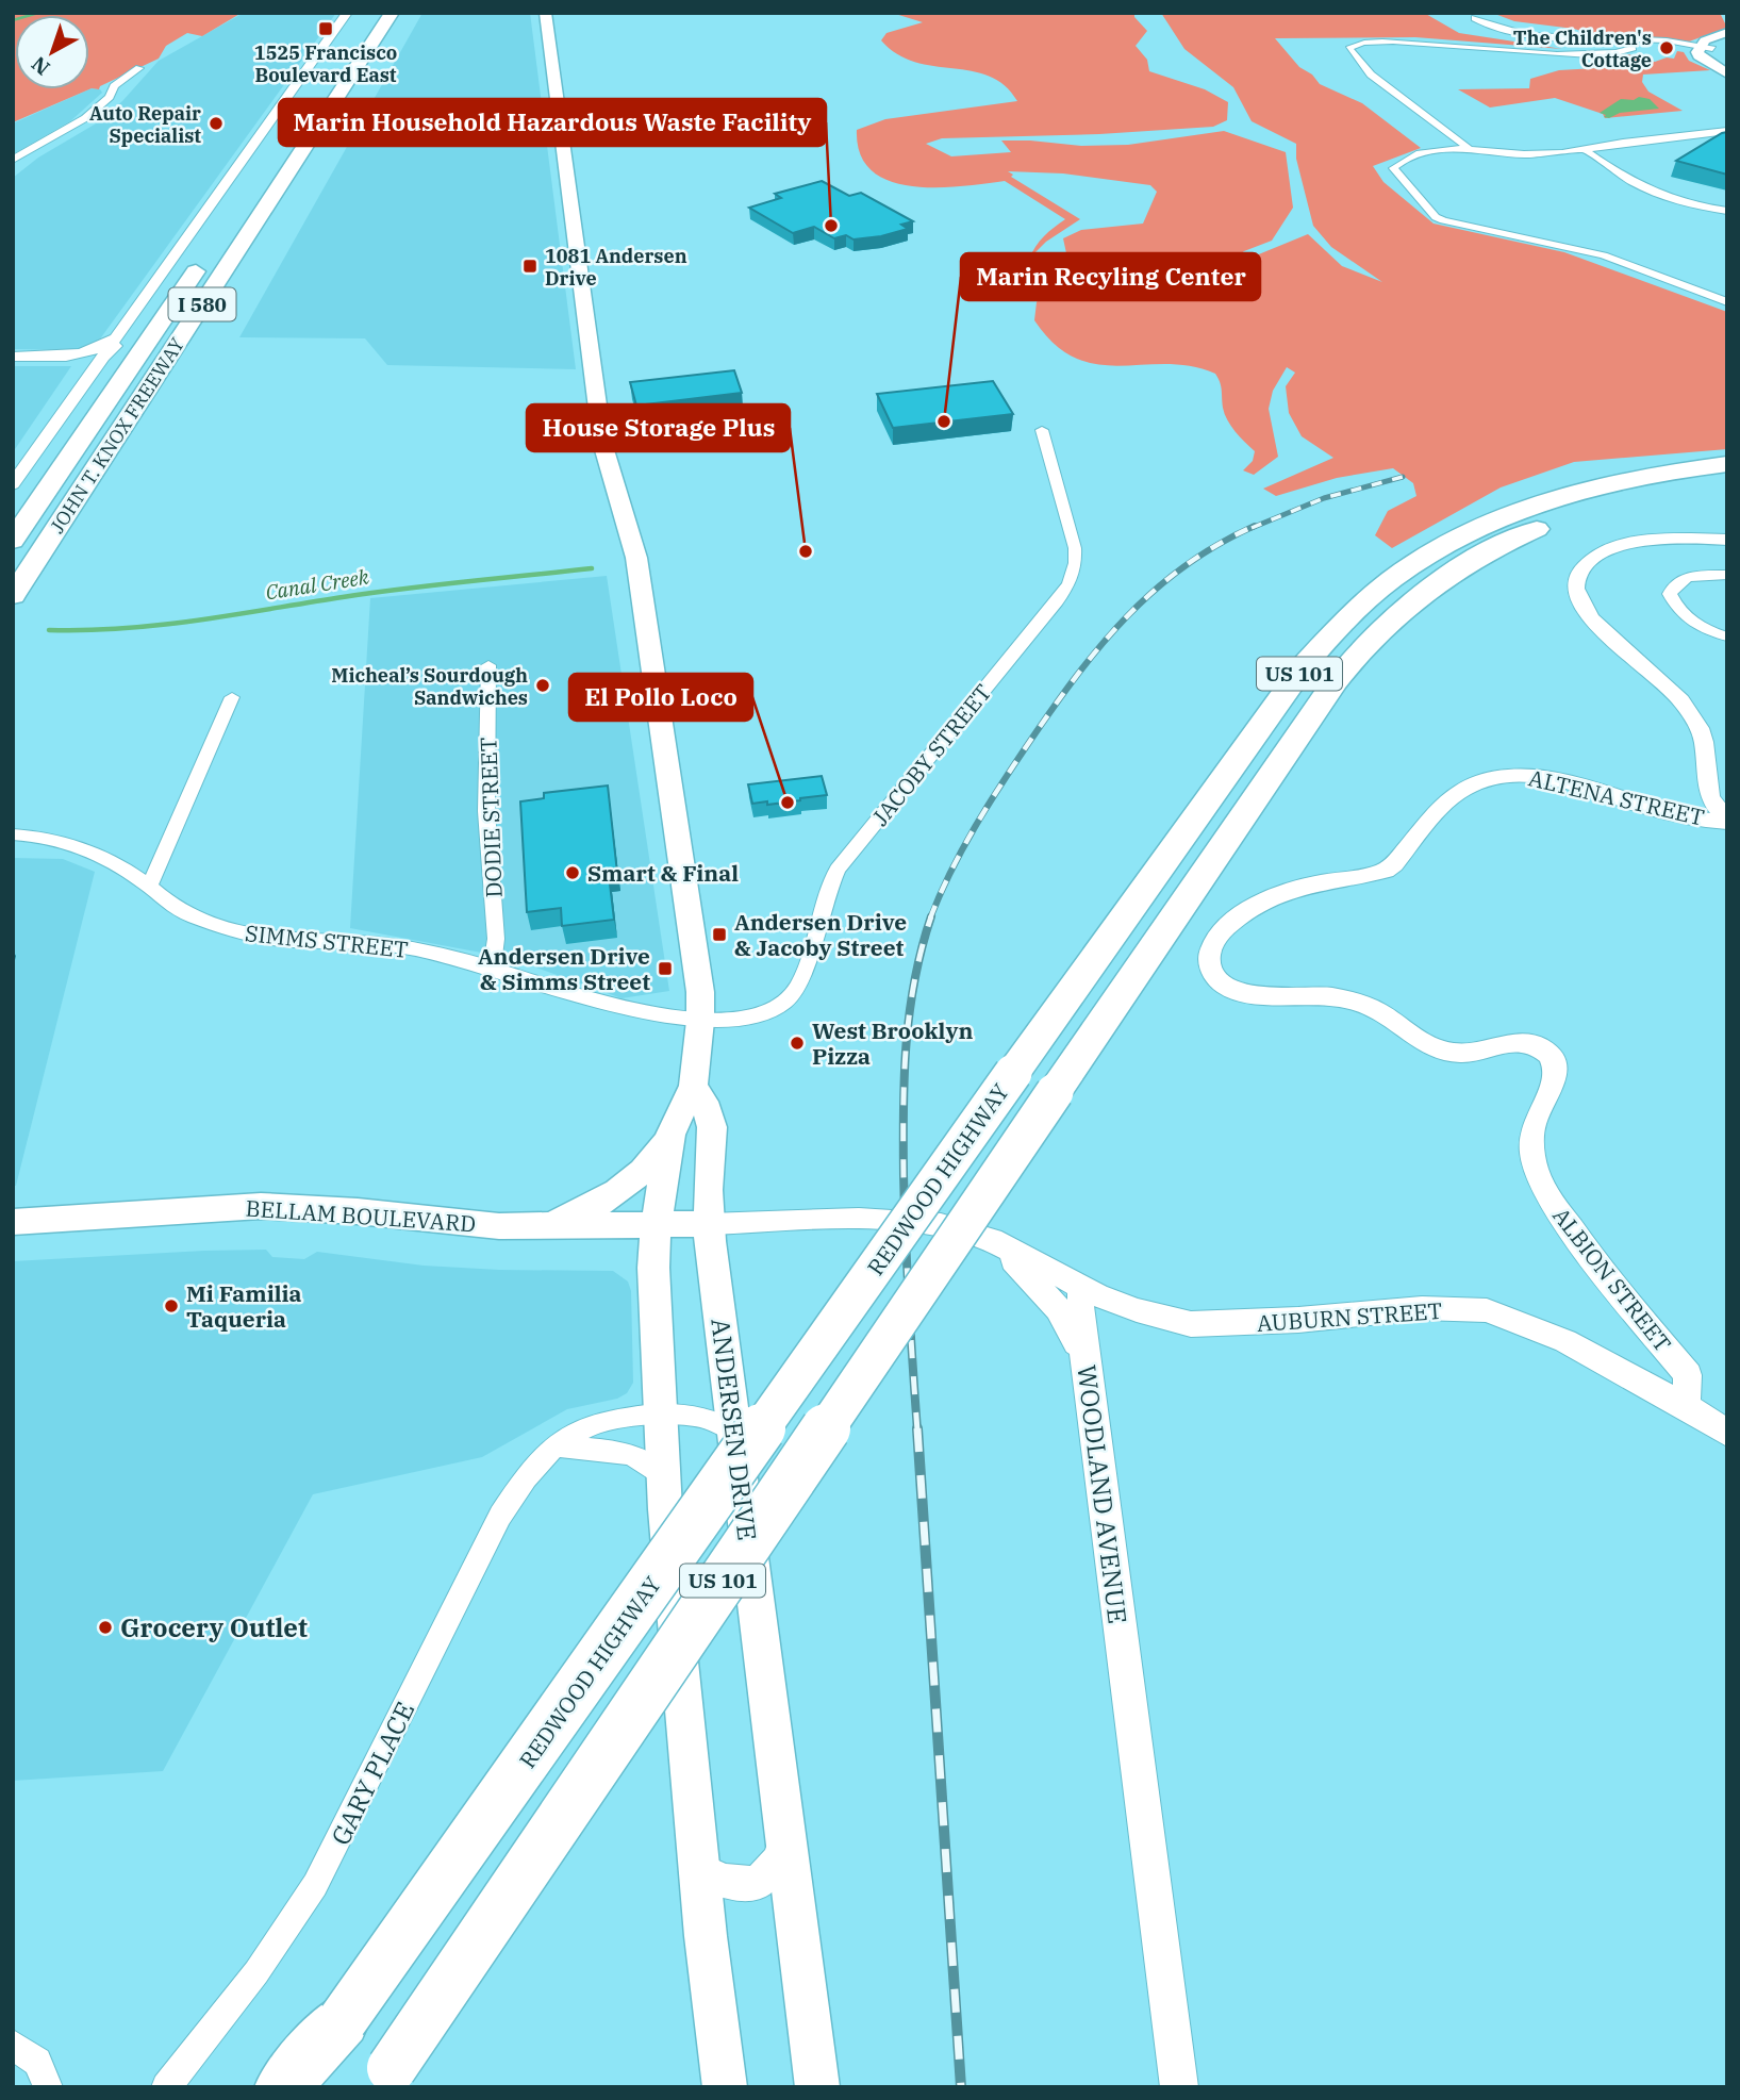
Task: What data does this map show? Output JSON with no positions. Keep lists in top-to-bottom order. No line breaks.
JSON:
{"streets":{"highway":["I 580","JOHN T. KNOX FREEWAY","US 101","REDWOOD HIGHWAY"],"main road":["BELLAM BOULEVARD","ANDERSEN DRIVE"],"street":["JACOBY STREET","ALTENA STREET","DODIE STREET","SIMMS STREET","ALBION STREET","AUBURN STREET","WOODLAND AVENUE","GARY PLACE"]},"crossings":[["JACOBY STREET","SIMMS STREET"],["ALTENA STREET","ALBION STREET"],["DODIE STREET","SIMMS STREET"],["BELLAM BOULEVARD","ANDERSEN DRIVE"],["ALBION STREET","AUBURN STREET"],["AUBURN STREET","WOODLAND AVENUE"],["ANDERSEN DRIVE","GARY PLACE"]],"water":["Canal Creek"],"places":{"transit":["1525 Francisco Boulevard East","1081 Andersen Drive","Andersen Drive & Jacoby Street","Andersen Drive & Simms Street"],"other":["The Children's Cottage","Auto Repair Specialist","Marin Household Hazardous Waste Facility","Marin Recyling Center","House Storage Plus","Micheal’s Sourdough Sandwiches","El Pollo Loco","Smart & Final","West Brooklyn Pizza","Mi Familia Taqueria","Grocery Outlet"]},"north":"bottom left"}
